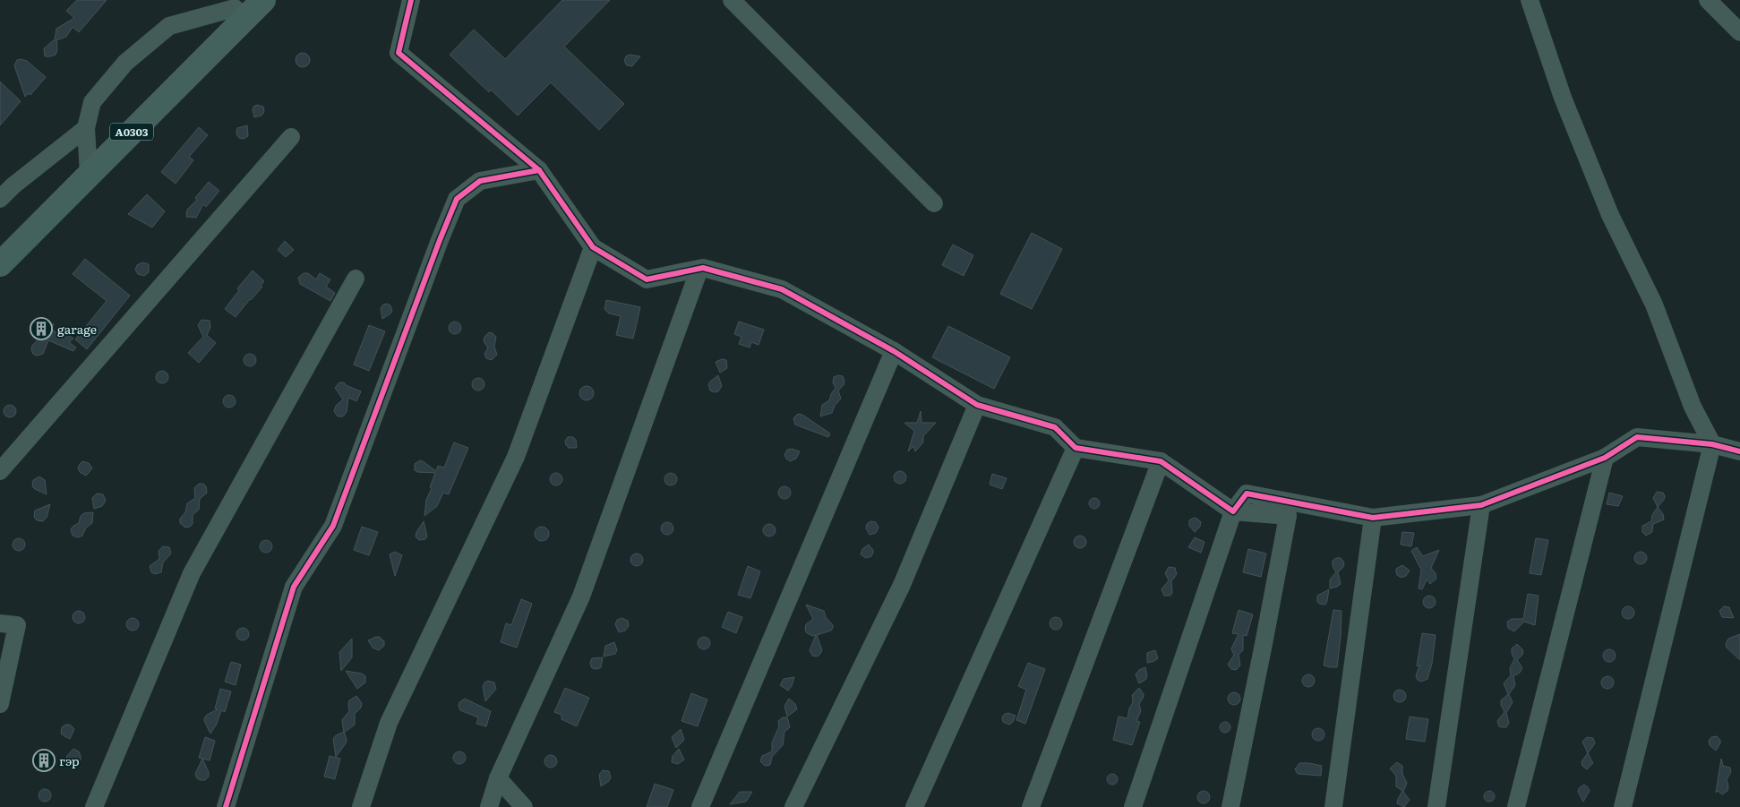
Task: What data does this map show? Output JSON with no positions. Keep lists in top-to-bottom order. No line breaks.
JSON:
{"streets":{"highway":["A0303"]},"places":{"building":["garage","гэр"]}}
